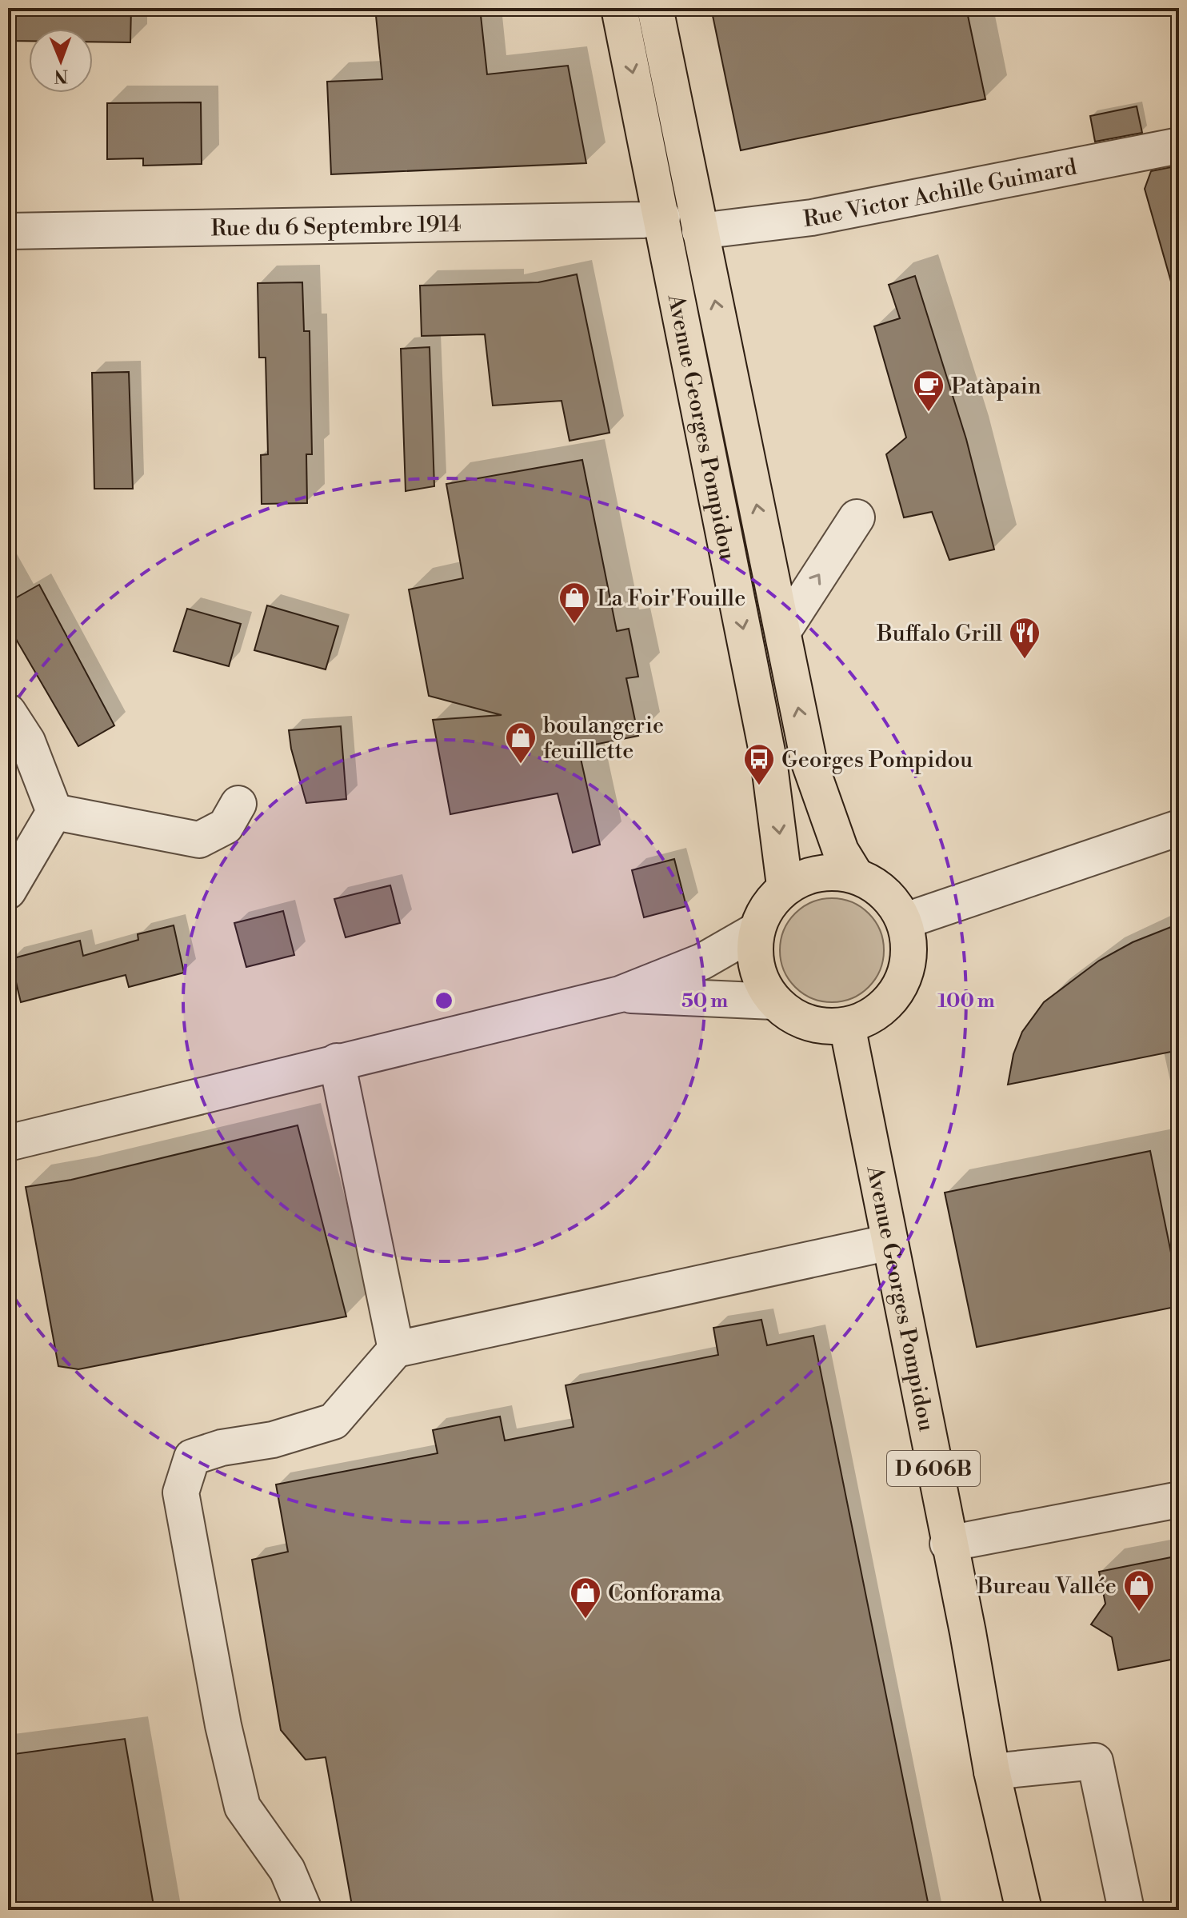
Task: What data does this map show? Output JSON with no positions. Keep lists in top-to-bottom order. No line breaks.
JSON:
{"streets":{"main road":["Avenue Georges Pompidou","D 606B"],"street":["Rue Victor Achille Guimard","Rue du 6 Septembre 1914"]},"crossings":[["Rue Victor Achille Guimard","Avenue Georges Pompidou"],["Rue du 6 Septembre 1914","Avenue Georges Pompidou"]],"places":{"cafe":["Patàpain"],"shop":["La Foir'Fouille","boulangerie feuillette","Bureau Vallée","Conforama"],"restaurant":["Buffalo Grill"],"bus stop":["Georges Pompidou"]},"north":"bottom","rings":["50 m","100 m"]}
